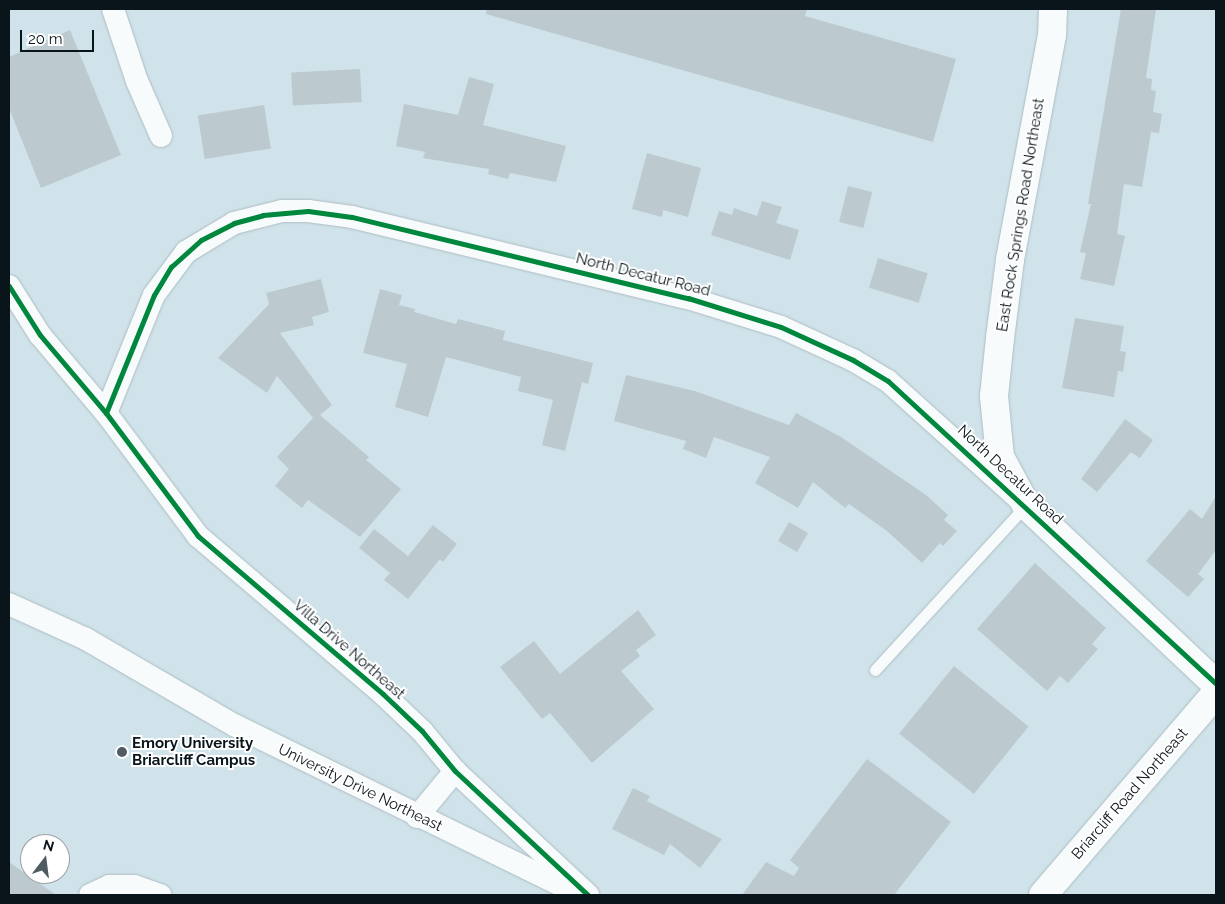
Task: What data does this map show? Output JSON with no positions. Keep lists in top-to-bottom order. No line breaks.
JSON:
{"streets":{"street":["East Rock Springs Road Northeast","North Decatur Road","Villa Drive Northeast","University Drive Northeast","Briarcliff Road Northeast"]},"crossings":[["East Rock Springs Road Northeast","North Decatur Road"],["North Decatur Road","Villa Drive Northeast"]],"places":["Emory University Briarcliff Campus"],"scale_bar":"20 m","north":"top"}
